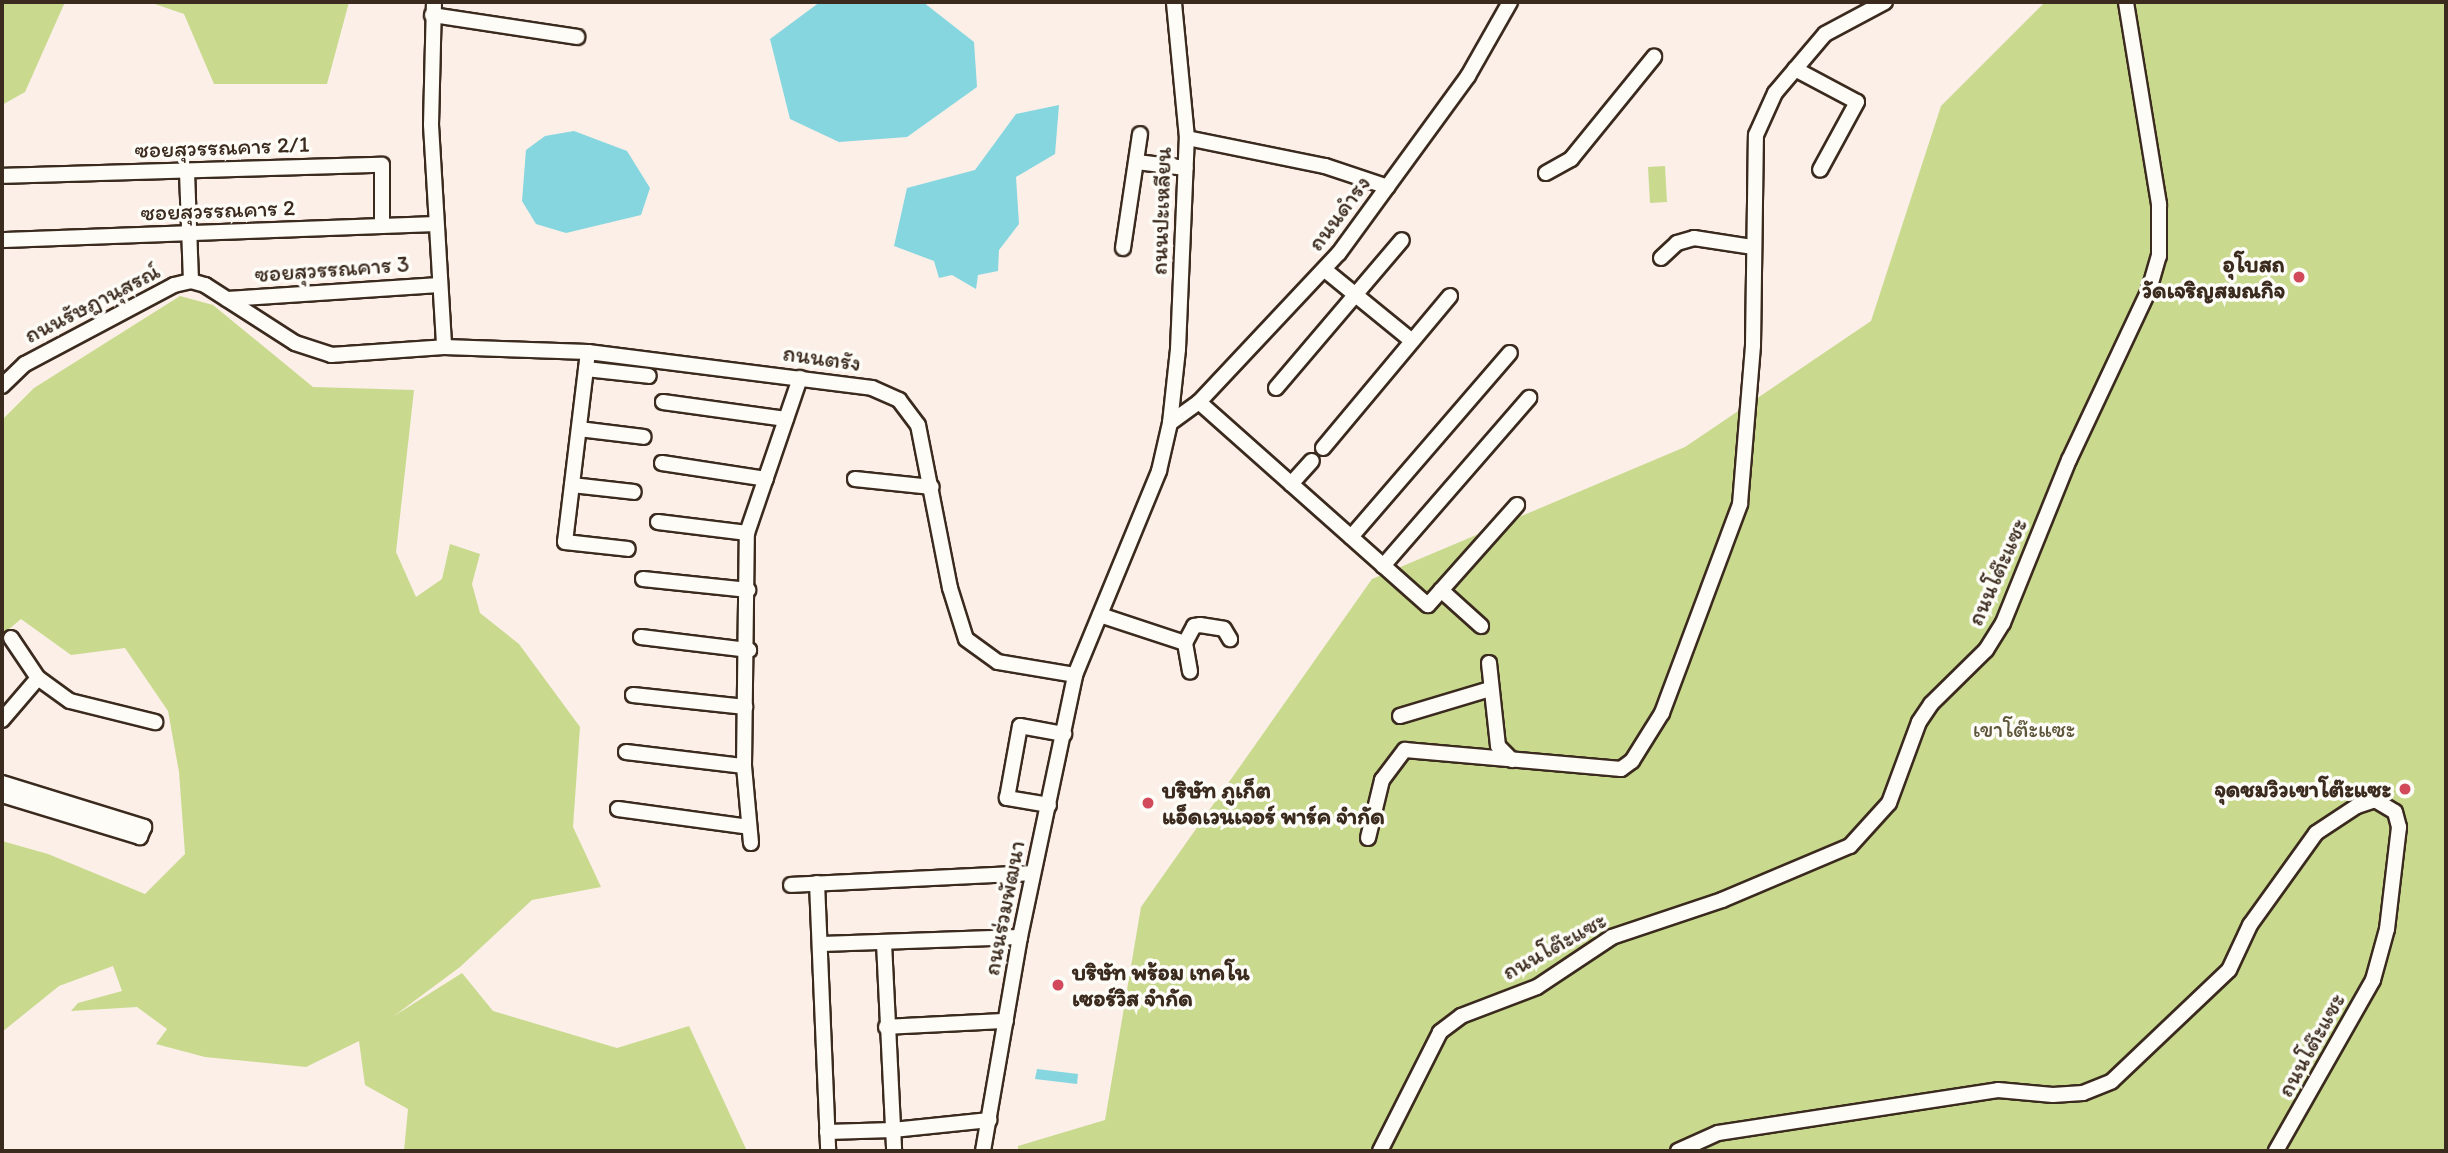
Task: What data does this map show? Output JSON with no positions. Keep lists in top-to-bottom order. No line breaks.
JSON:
{"streets":{"street":["ซอยสุวรรณคาร 2/1","ซอยสุวรรณคาร 2","ถนนปะเหลียน","ถนนดำรง","ซอยสุวรรณคาร 3","ถนนรัษฎานุสรณ์","ถนนตรัง","ถนนโต๊ะแซะ","ถนนร่วมพัฒนา"]},"crossings":[["ซอยสุวรรณคาร 2/1","ซอยสุวรรณคาร 2"],["ถนนปะเหลียน","ถนนดำรง"],["ซอยสุวรรณคาร 3","ถนนรัษฎานุสรณ์"],["ถนนรัษฎานุสรณ์","ถนนตรัง"],["ถนนตรัง","ถนนร่วมพัฒนา"]],"parks":["เขาโต๊ะแซะ"],"places":["อุโบสถ วัดเจริญสมณกิจ","จุดชมวิวเขาโต๊ะแซะ","บริษัท ภูเก็ต แอ็ดเวนเจอร์ พาร์ค จำกัด","บริษัท พร้อม เทคโน เซอร์วิส จำกัด"]}
